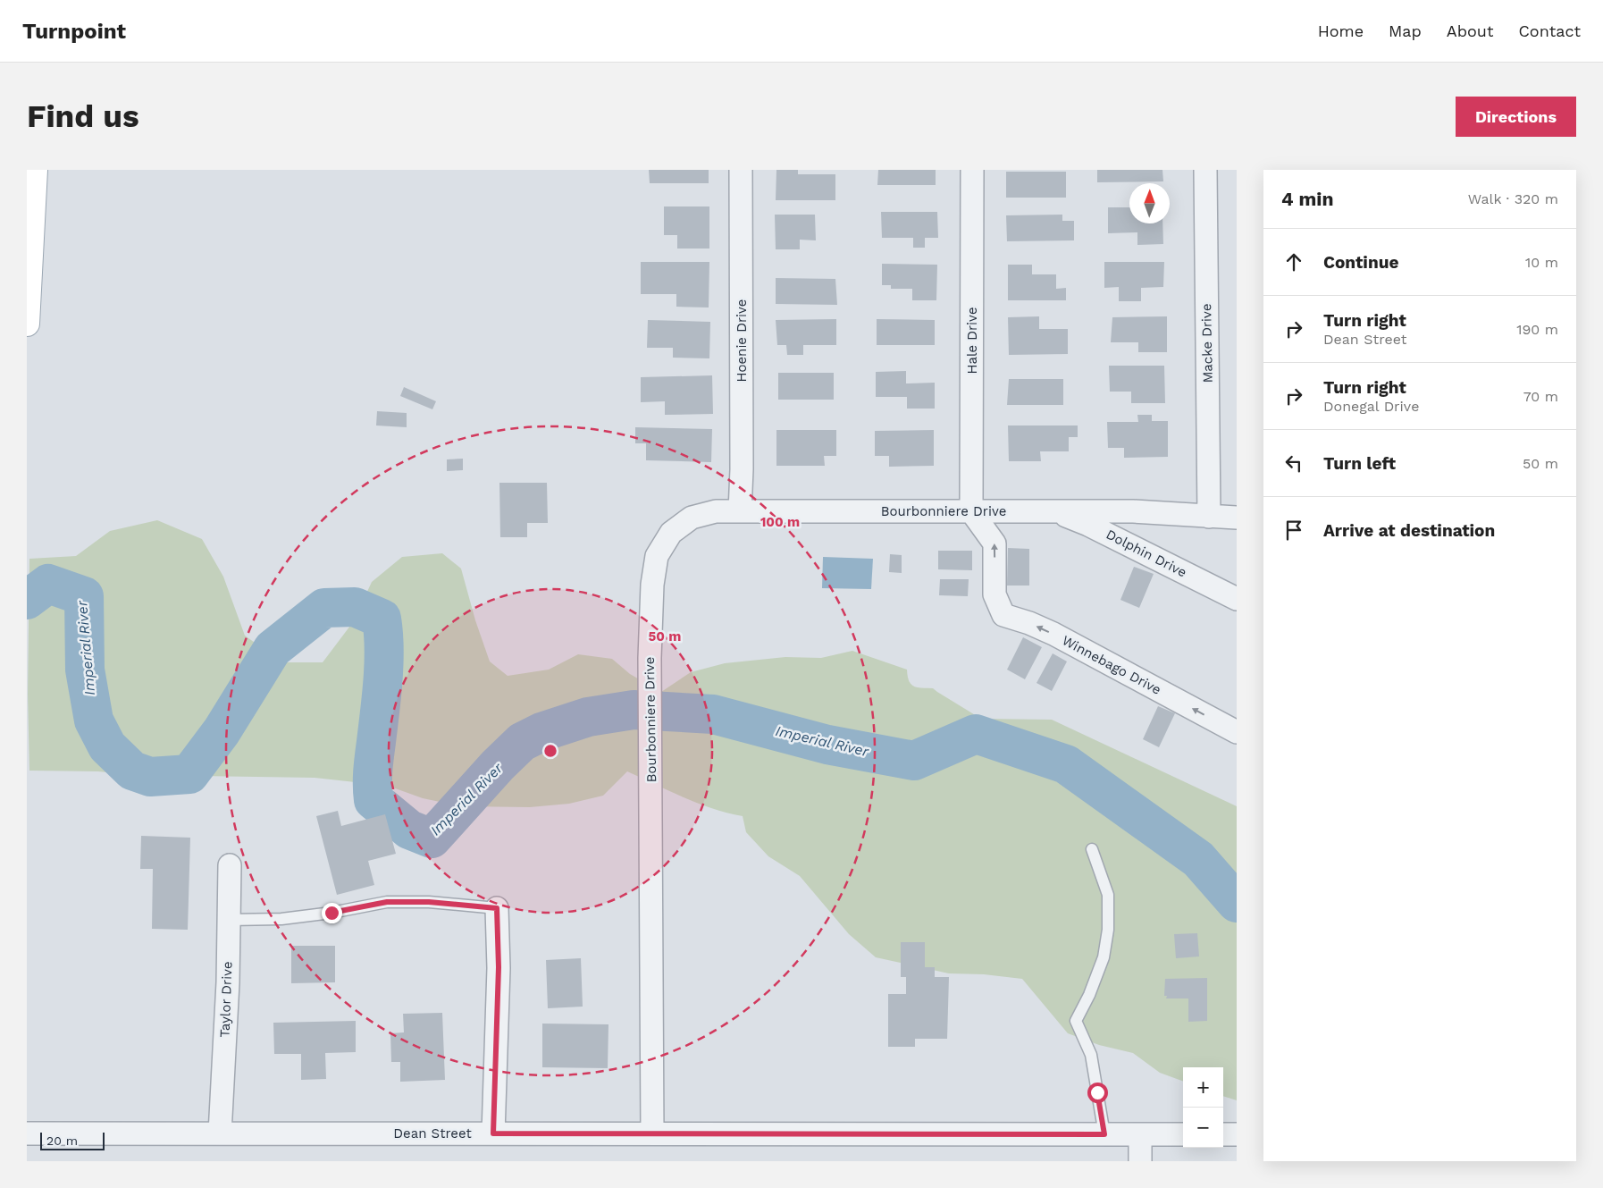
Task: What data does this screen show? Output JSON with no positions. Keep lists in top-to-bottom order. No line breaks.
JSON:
{"streets":{"street":["Hoenie Drive","Hale Drive","Macke Drive","Bourbonniere Drive","Dolphin Drive","Winnebago Drive","Taylor Drive","Dean Street"]},"crossings":[["Hoenie Drive","Bourbonniere Drive"],["Hale Drive","Bourbonniere Drive"],["Hale Drive","Winnebago Drive"],["Macke Drive","Bourbonniere Drive"],["Bourbonniere Drive","Dolphin Drive"],["Bourbonniere Drive","Winnebago Drive"],["Bourbonniere Drive","Dean Street"],["Taylor Drive","Dean Street"]],"one_way":["Winnebago Drive"],"water":["Imperial River"],"scale_bar":"20 m","north":"top","page":{"header":"Turnpoint","nav":["Home","Map","About","Contact"],"buttons":"Directions","title":"Find us","heading":["4 min","Walk · 320 m"],"list":[["Continue","10 m"],["Turn right","Dean Street","190 m"],["Turn right","Donegal Drive","70 m"],["Turn left","50 m"],"Arrive at destination"],"map_buttons":["+","−"],"scale":"20 m"},"rings":["100 m","50 m"]}
